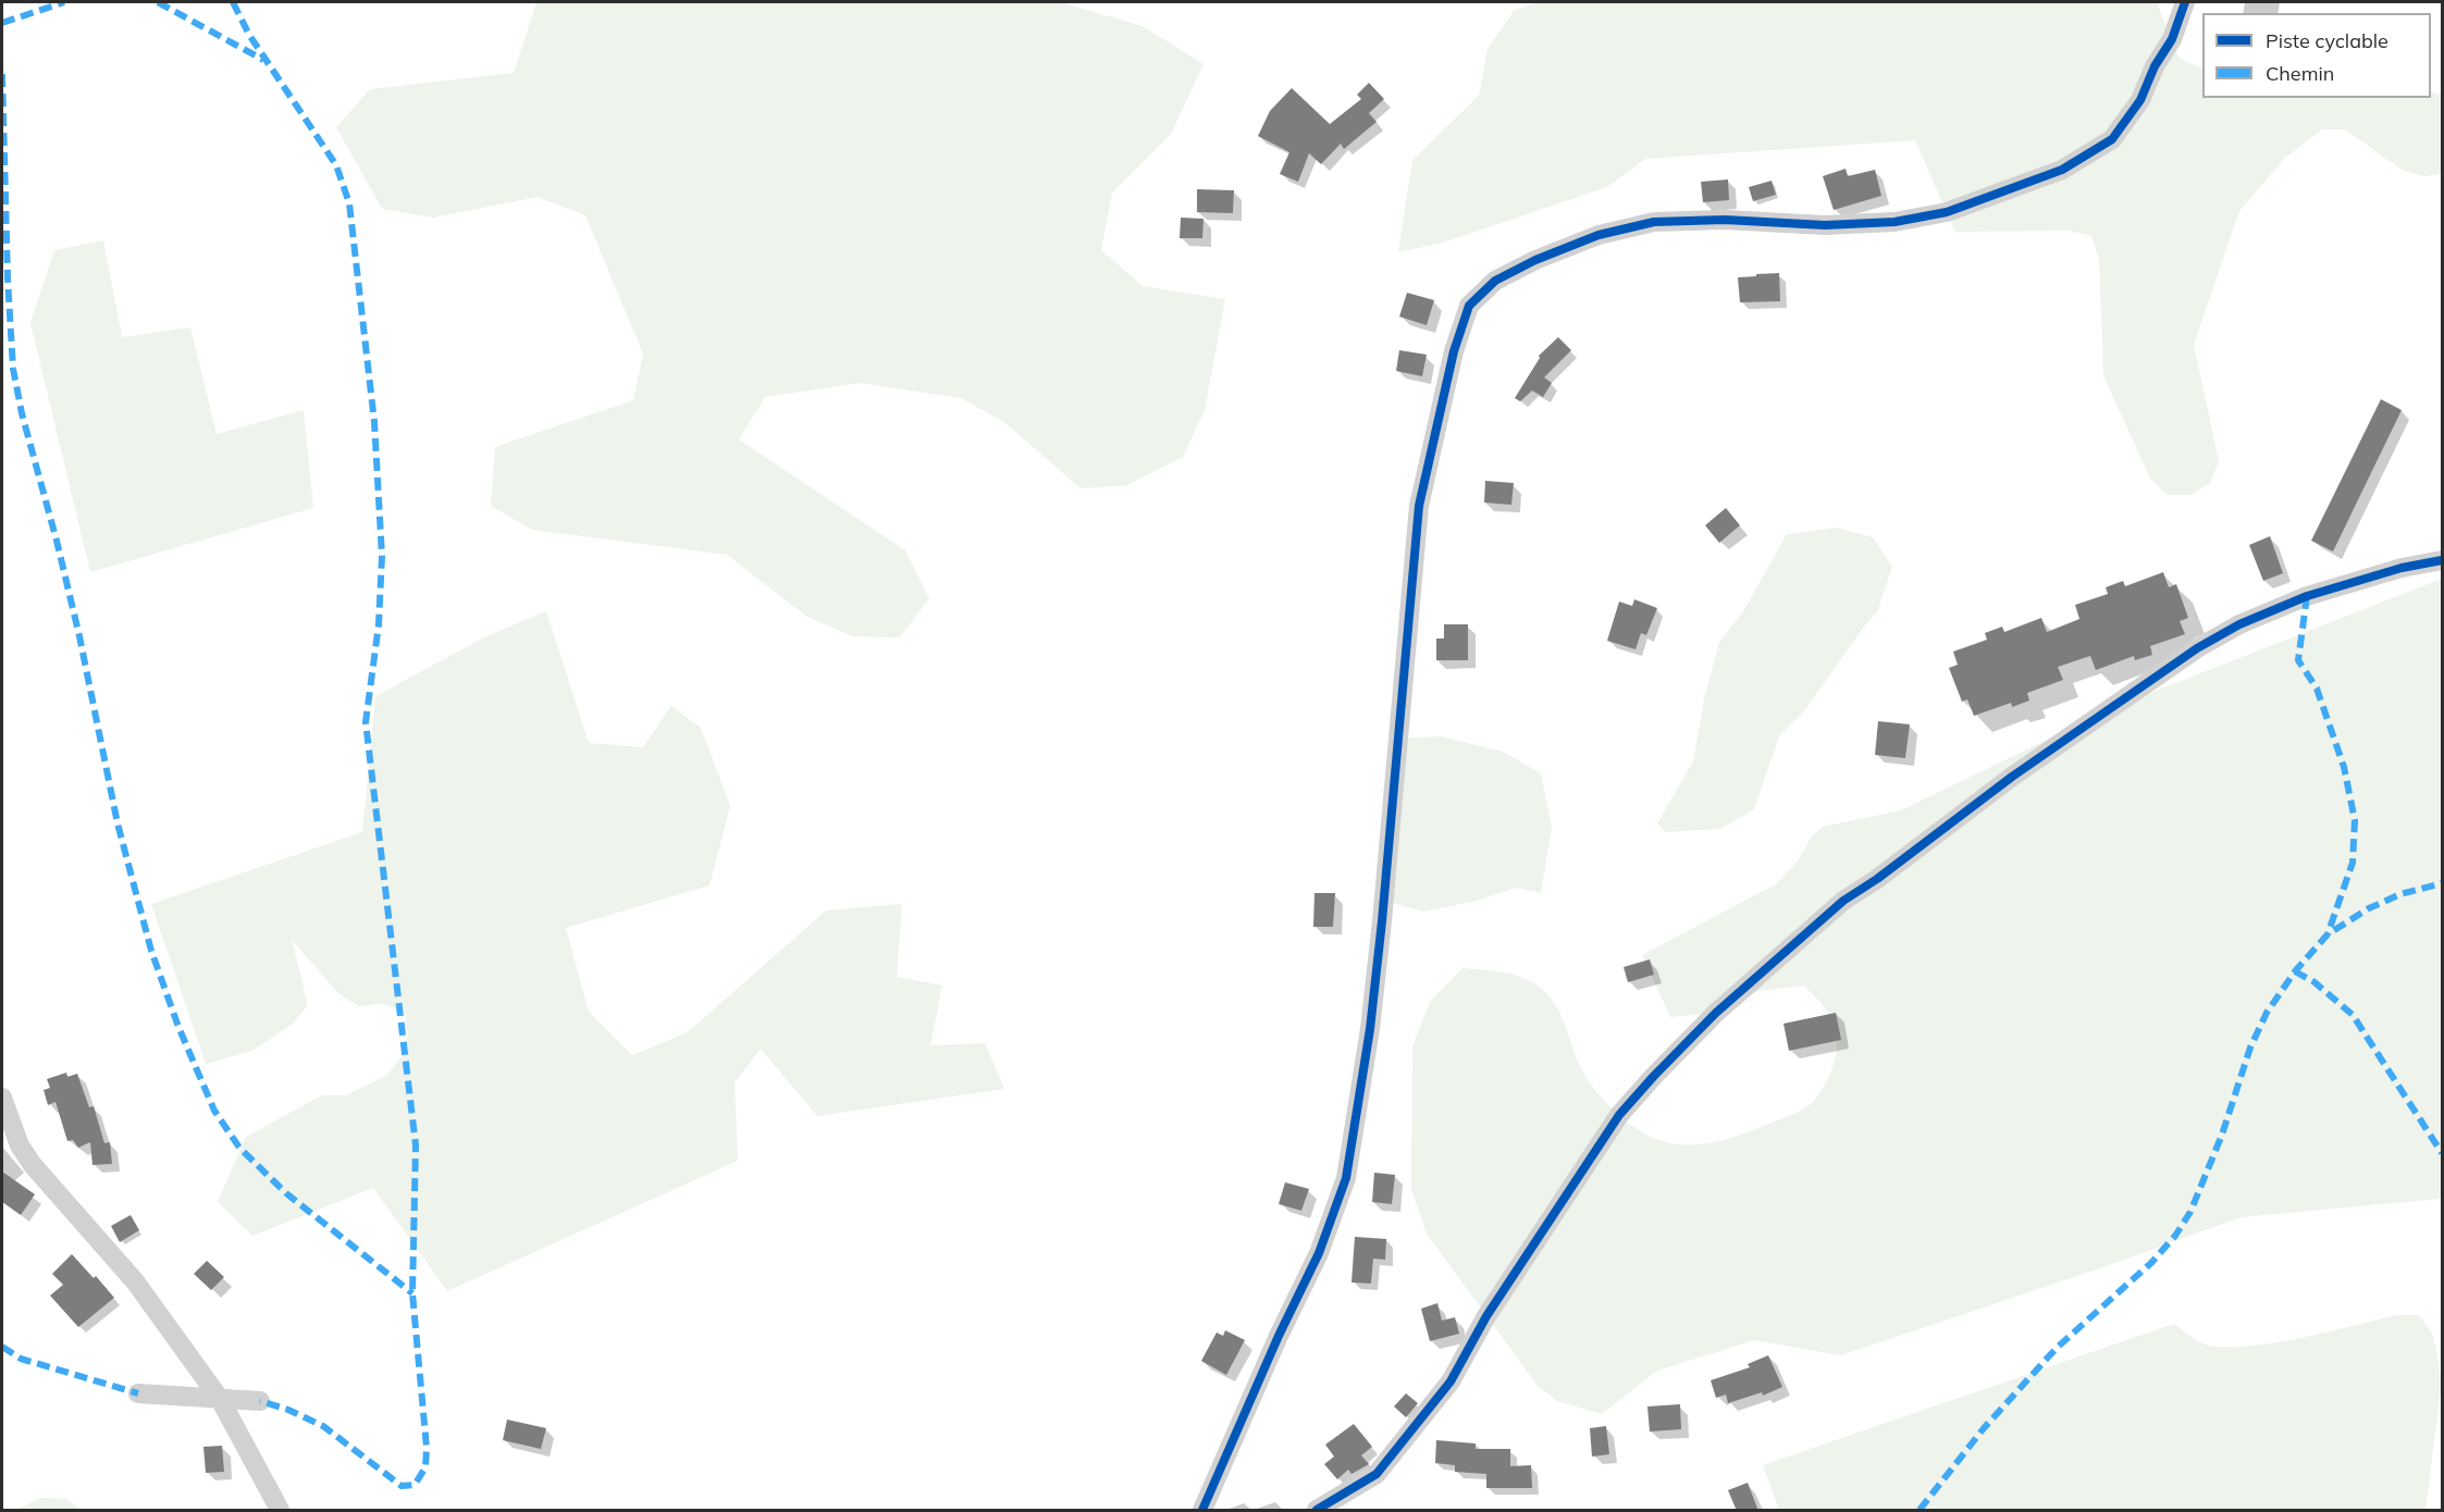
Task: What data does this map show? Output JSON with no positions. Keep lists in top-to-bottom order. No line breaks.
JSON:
{"legend":["Piste cyclable","Chemin"]}
